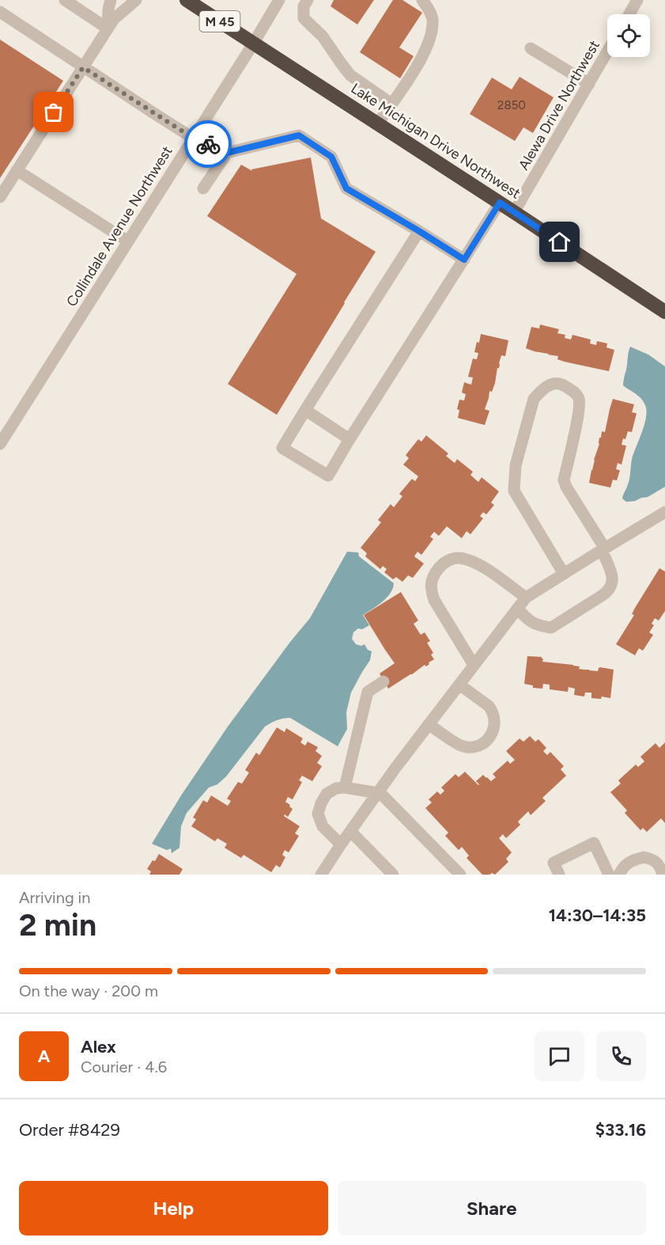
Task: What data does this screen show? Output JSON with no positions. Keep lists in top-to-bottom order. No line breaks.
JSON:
{"streets":{"highway":["M 45","Lake Michigan Drive Northwest"],"street":["Alewa Drive Northwest","Collindale Avenue Northwest"]},"crossings":[["Alewa Drive Northwest","Lake Michigan Drive Northwest"],["Lake Michigan Drive Northwest","Collindale Avenue Northwest"]],"house_numbers":["2850"],"page":{"heading":["2 min","Arriving in","14:30–14:35"],"panel":["Alex","Courier · 4.6","Order #8429","$33.16"],"bar":"On the way · 200 m","round":"A","buttons":["Help","Share"]}}
